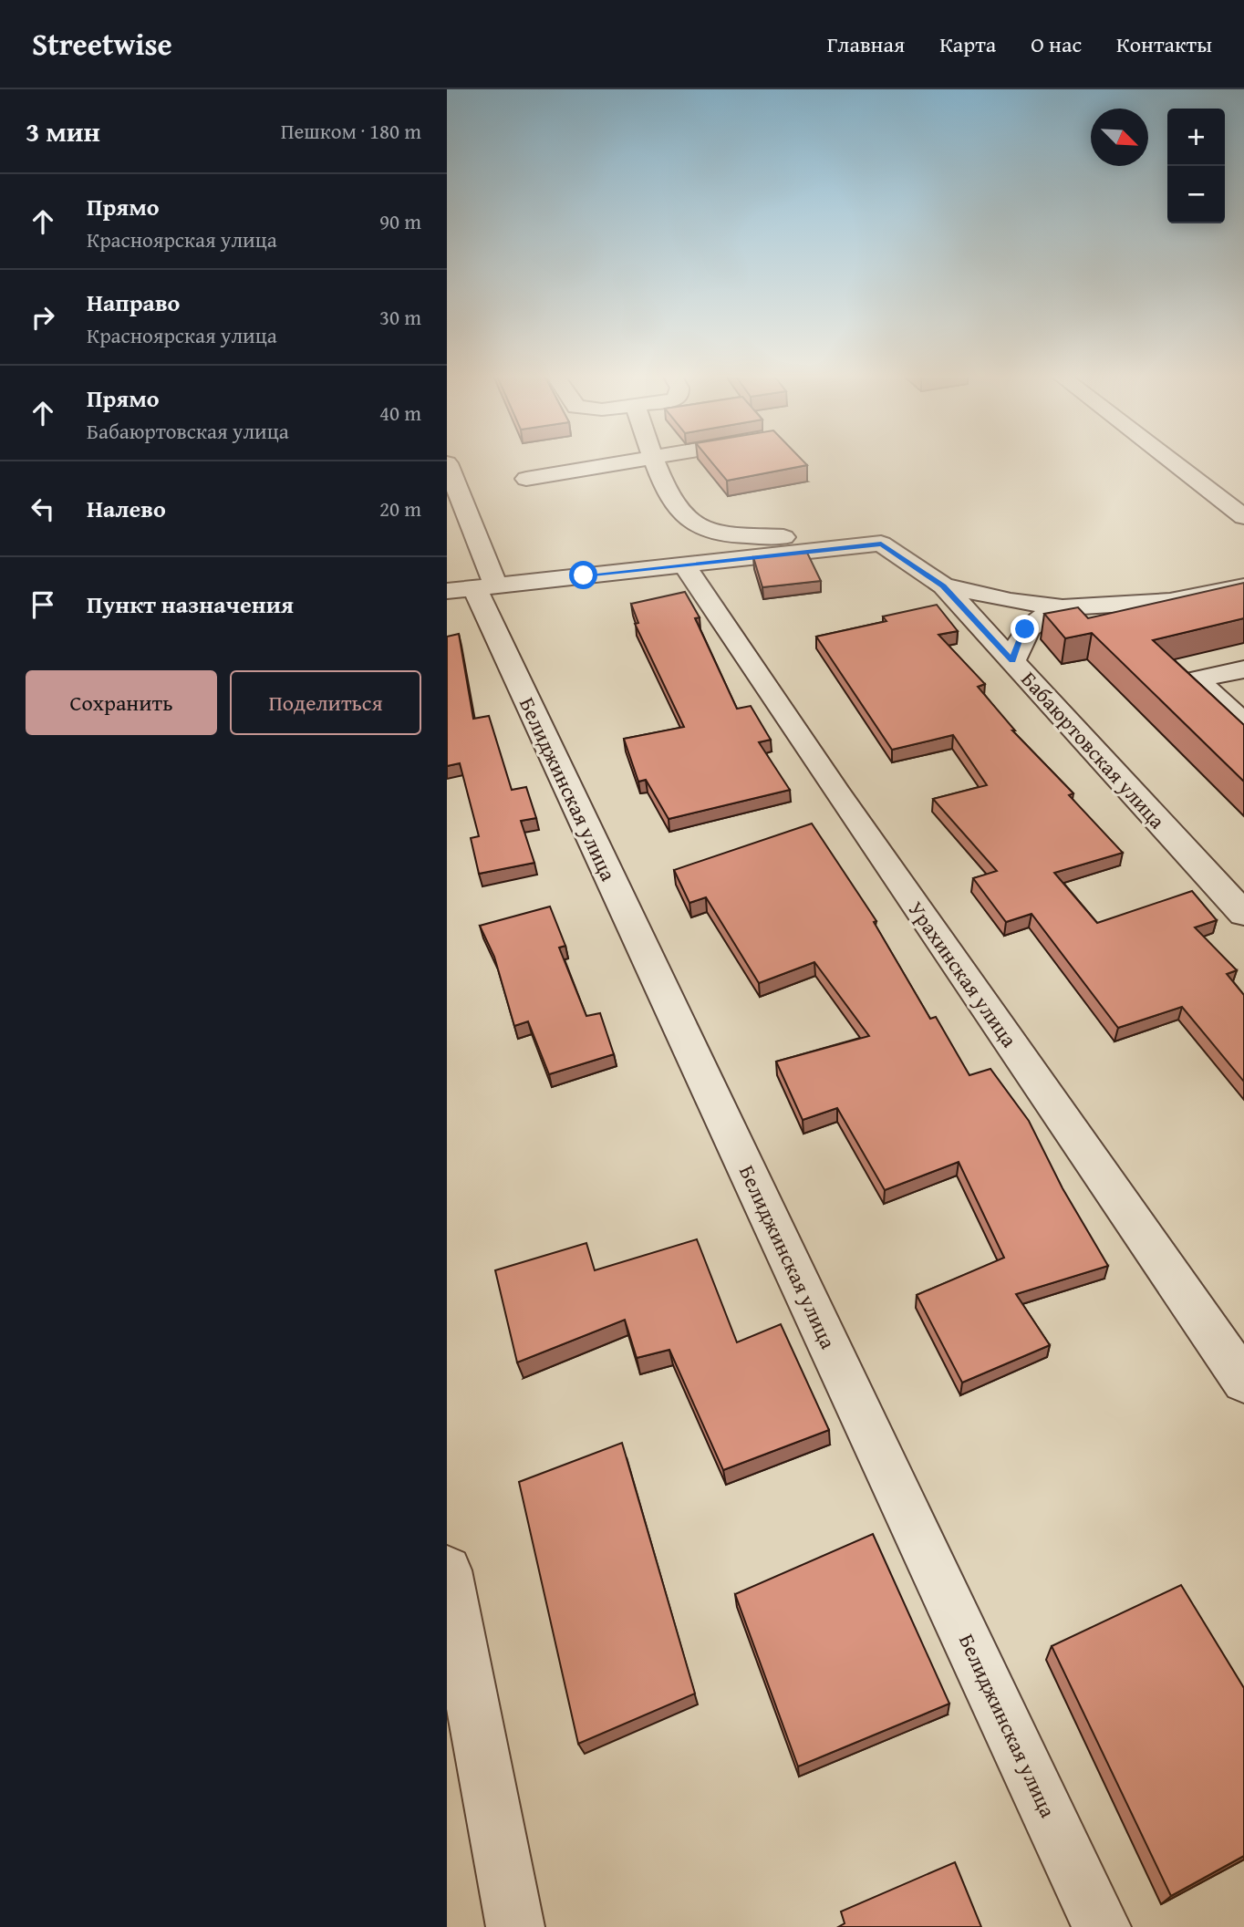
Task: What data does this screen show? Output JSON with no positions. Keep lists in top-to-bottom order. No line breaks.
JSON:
{"streets":{"street":["Бабаюртовская улица","Белиджинская улица","Урахинская улица"]},"north":"bottom right","page":{"header":"Streetwise","nav":["Главная","Карта","О нас","Контакты"],"heading":["3 мин","Пешком · 180 m"],"map_buttons":["+","−"],"list":[["Прямо","Красноярская улица","90 m"],["Направо","Красноярская улица","30 m"],["Прямо","Бабаюртовская улица","40 m"],["Налево","20 m"],"Пункт назначения"],"buttons":["Сохранить","Поделиться"]}}
